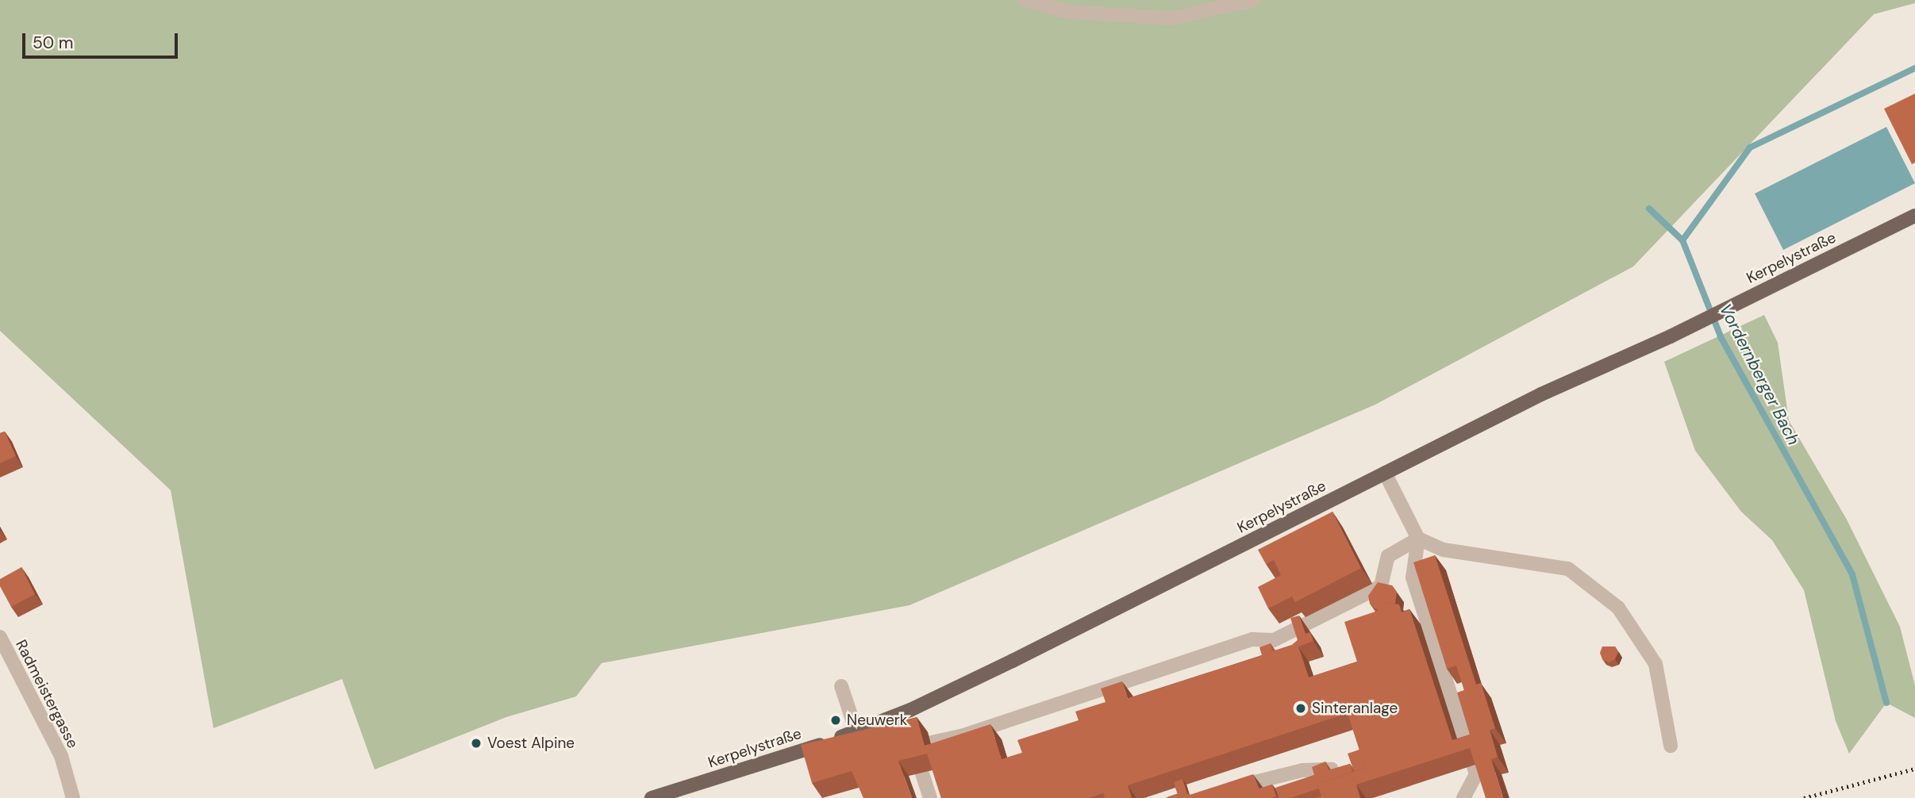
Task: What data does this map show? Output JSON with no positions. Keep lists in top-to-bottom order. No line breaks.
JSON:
{"streets":{"main road":["Kerpelystraße"],"street":["Radmeistergasse"]},"water":["Vordernberger Bach"],"places":["Sinteranlage","Neuwerk","Voest Alpine"],"scale_bar":"50 m"}
